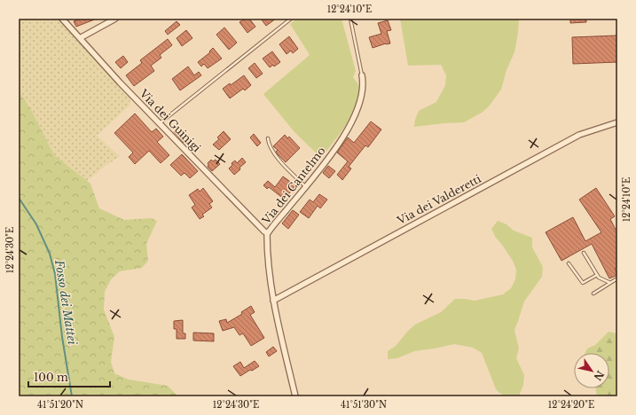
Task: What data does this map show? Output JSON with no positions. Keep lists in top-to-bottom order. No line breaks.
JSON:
{"streets":{"street":["Via dei Guinigi","Via dei Cantelmo","Via dei Valderetti"]},"crossings":[["Via dei Guinigi","Via dei Cantelmo"],["Via dei Cantelmo","Via dei Valderetti"]],"water":["Fosso dei Mattei"],"scale_bar":"100 m","north":"bottom right","coordinates":["12°24'10\"E","12°24'30\"E","41°51'20\"N","41°51'30\"N","12°24'20\"E"]}
